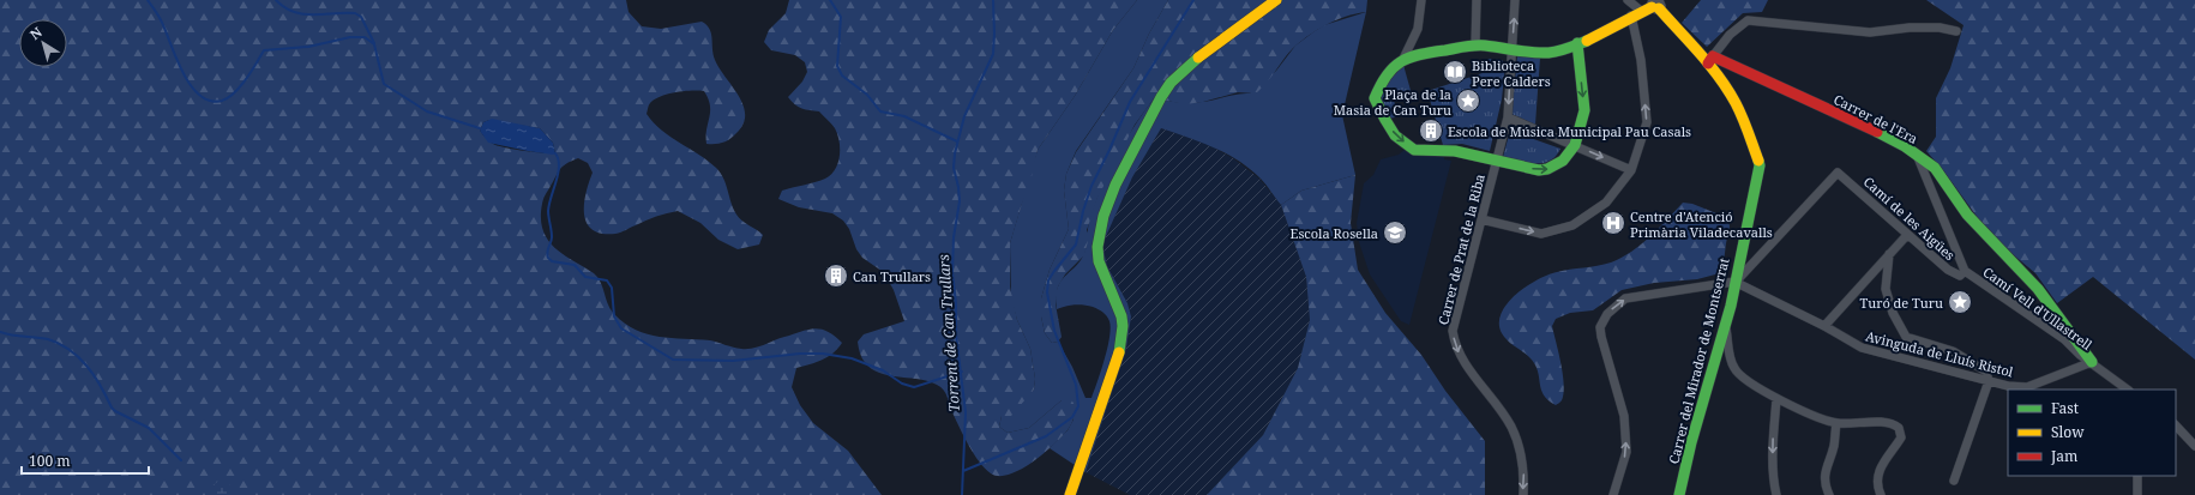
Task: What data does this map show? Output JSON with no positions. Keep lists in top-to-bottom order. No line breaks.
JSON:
{"streets":{"street":["Carrer de l'Era","Camí de les Aigües","Carrer de Prat de la Riba","Camí Vell d'Ullastrell","Avinguda de Lluís Ristol","Carrer del Mirador de Montserrat"]},"crossings":[["Carrer de l'Era","Camí Vell d'Ullastrell"],["Carrer de l'Era","Avinguda de Lluís Ristol"],["Carrer de l'Era","Carrer del Mirador de Montserrat"],["Camí de les Aigües","Camí Vell d'Ullastrell"],["Camí de les Aigües","Avinguda de Lluís Ristol"],["Camí de les Aigües","Carrer del Mirador de Montserrat"],["Camí Vell d'Ullastrell","Avinguda de Lluís Ristol"],["Avinguda de Lluís Ristol","Carrer del Mirador de Montserrat"]],"water":["Torrent de Can Trullars"],"places":{"library":["Biblioteca Pere Calders"],"place":["Plaça de la Masia de Can Turu","Turó de Turu"],"building":["Escola de Música Municipal Pau Casals","Can Trullars"],"hospital":["Centre d'Atenció Primària Viladecavalls"],"school or university":["Escola Rosella"]},"legend":["Fast","Slow","Jam"],"scale_bar":"100 m","north":"top left"}
